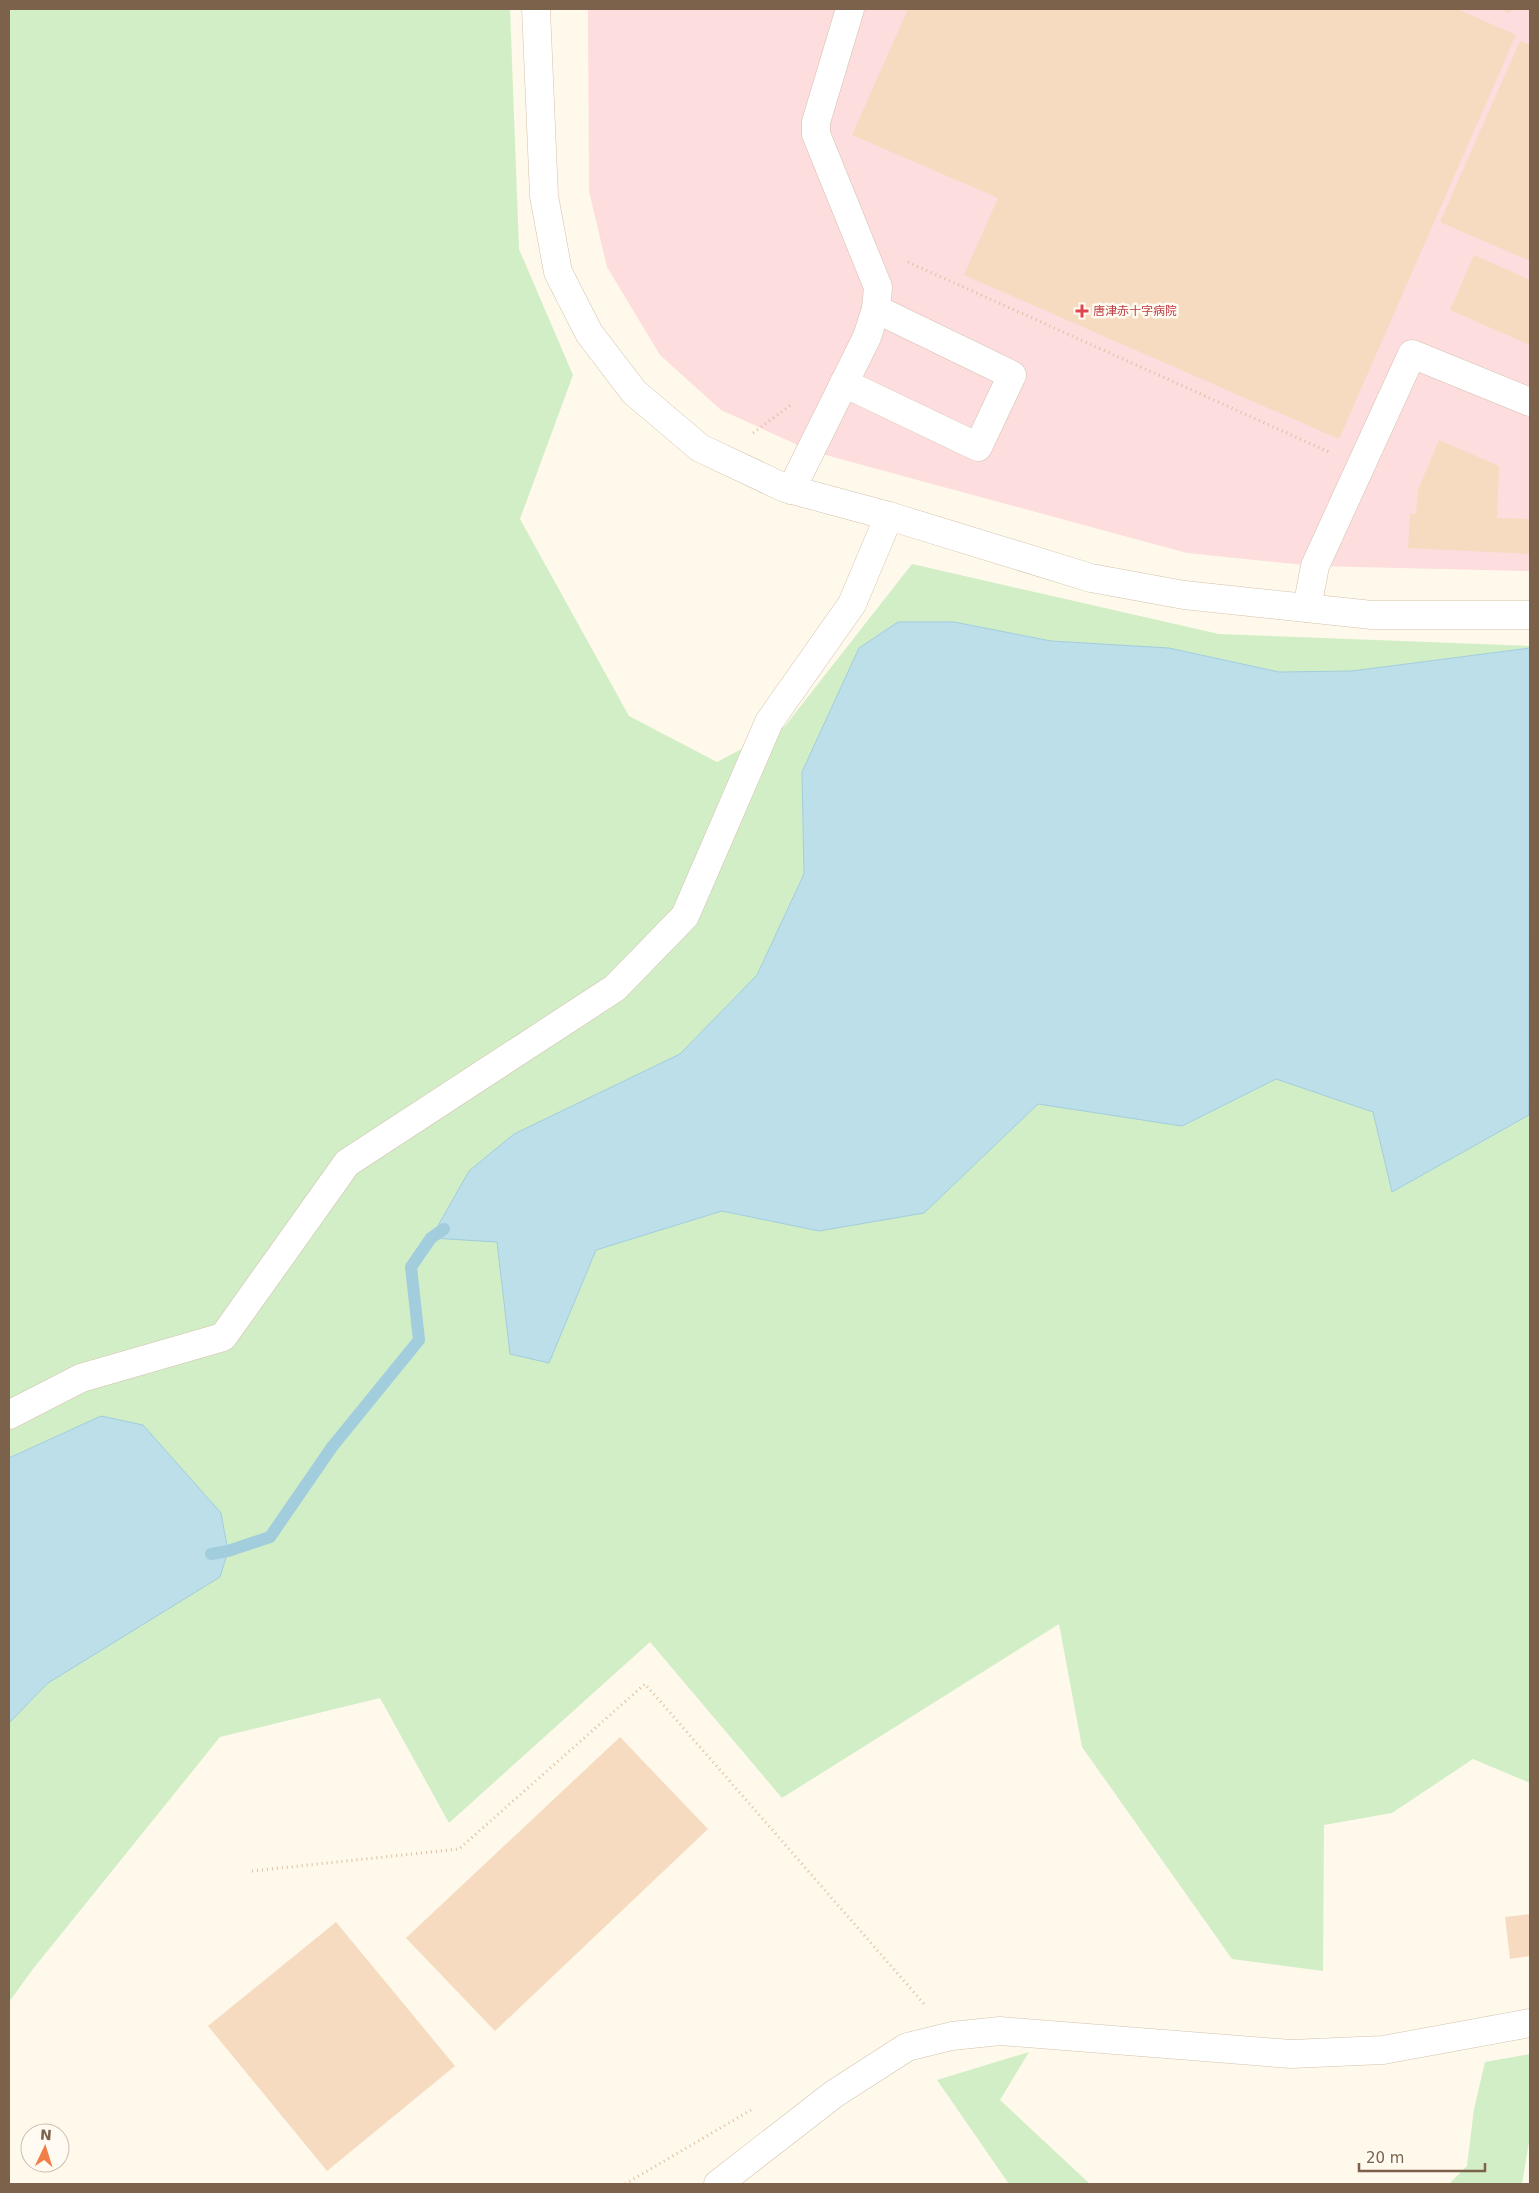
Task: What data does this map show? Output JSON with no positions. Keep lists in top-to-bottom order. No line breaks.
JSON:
{"places":{"health":["唐津赤十字病院"]},"scale_bar":"20 m","north":"top"}
